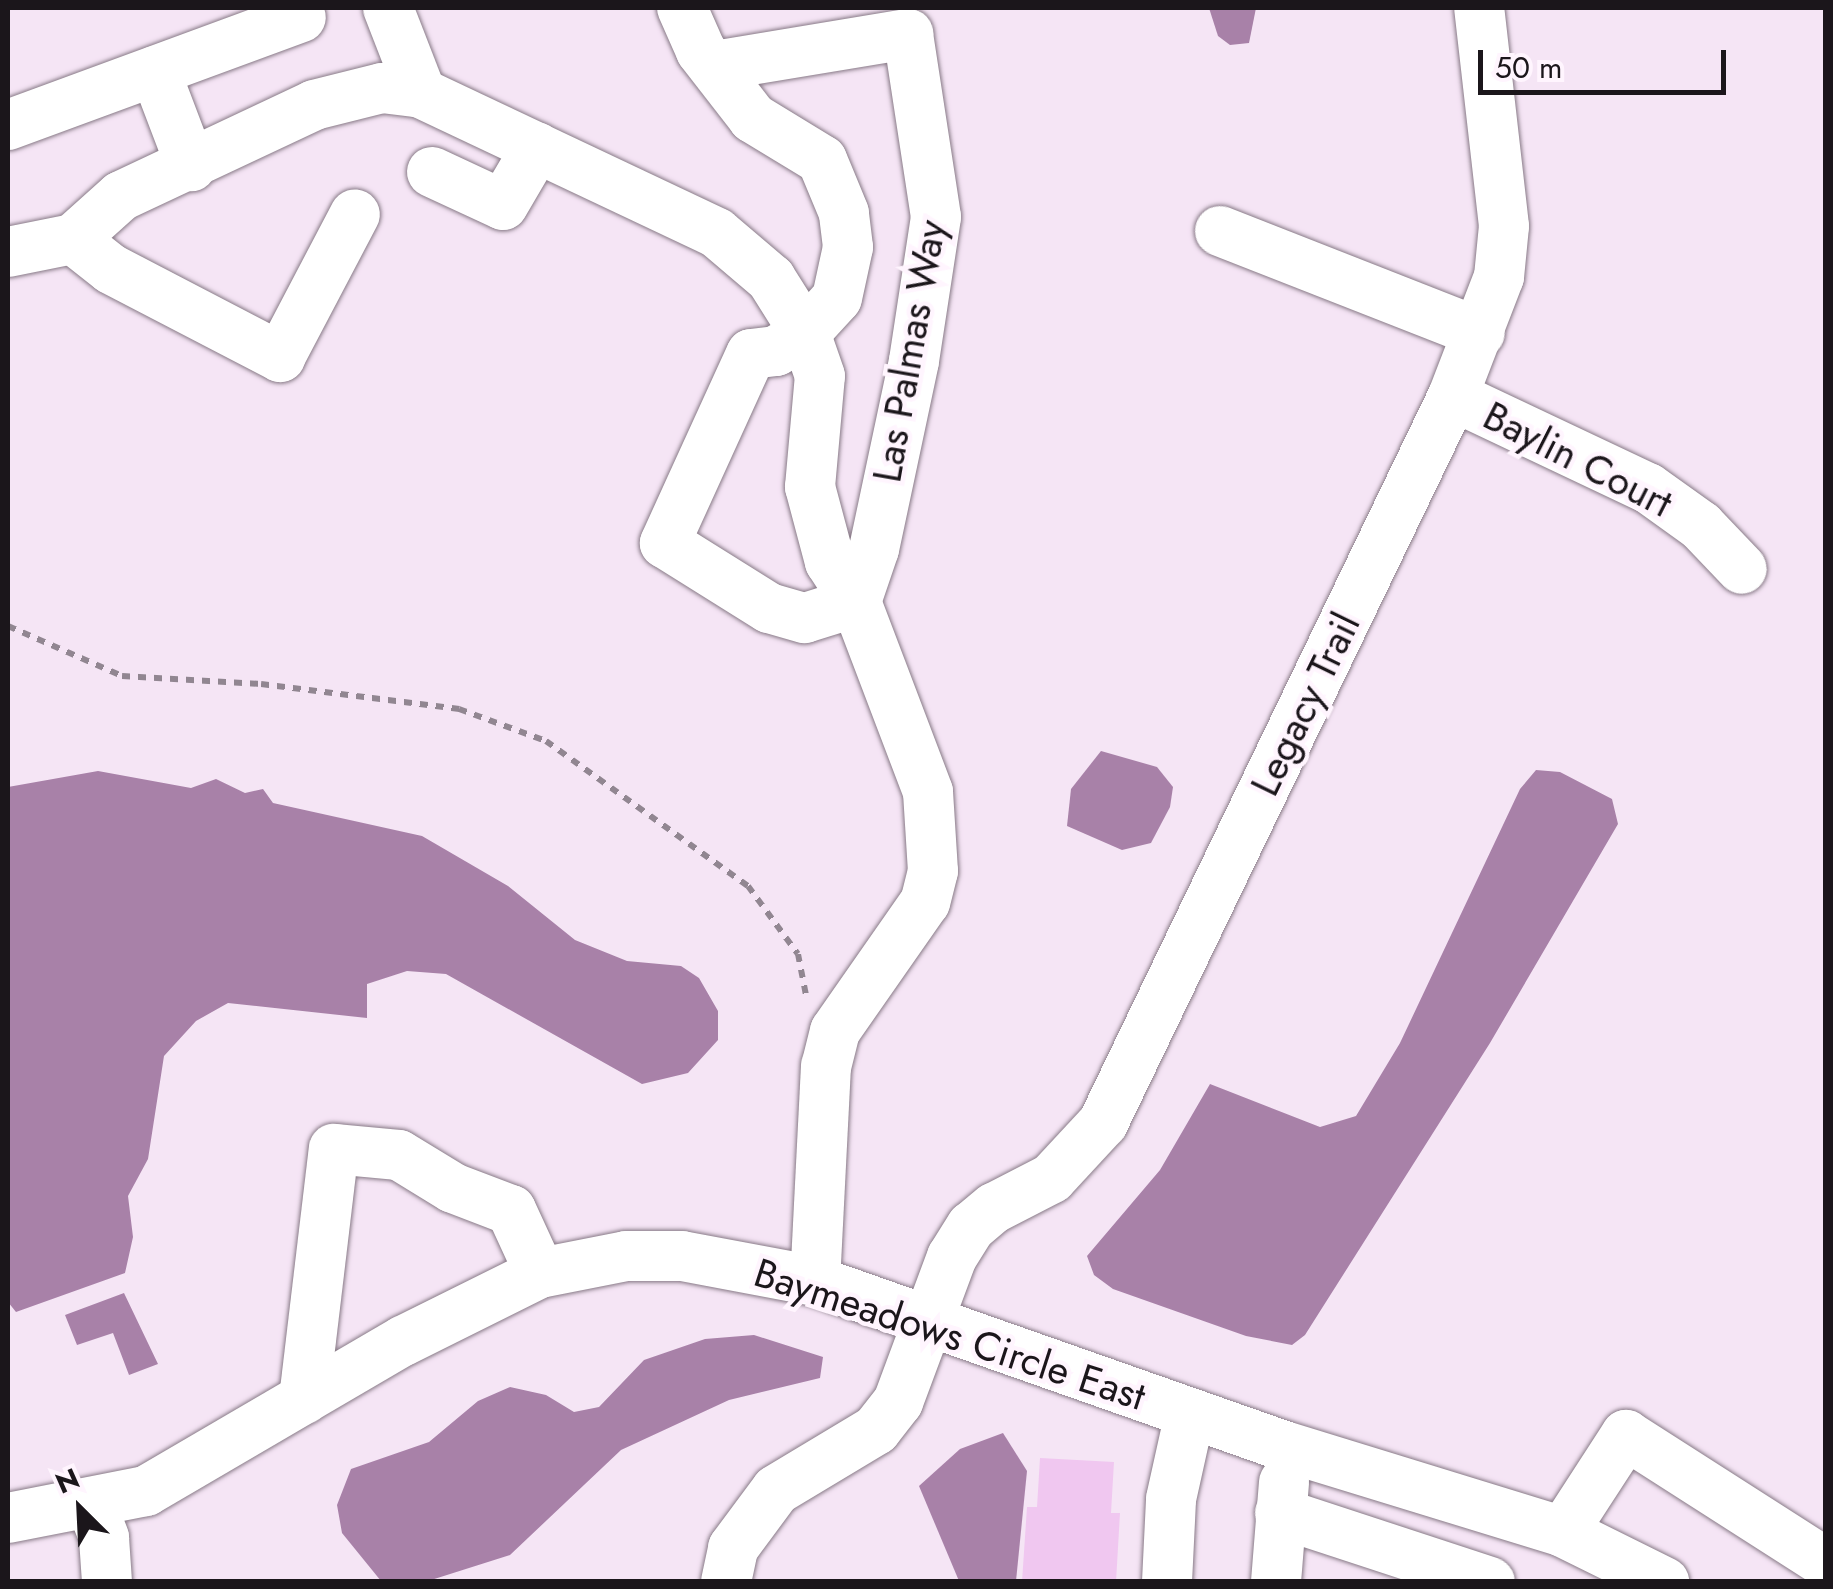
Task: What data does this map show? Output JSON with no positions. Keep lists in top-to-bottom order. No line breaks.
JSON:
{"streets":{"street":["Las Palmas Way","Baylin Court","Legacy Trail","Baymeadows Circle East"]},"crossings":[["Las Palmas Way","Baymeadows Circle East"],["Baylin Court","Legacy Trail"],["Legacy Trail","Baymeadows Circle East"]],"scale_bar":"50 m","north":"top left"}
